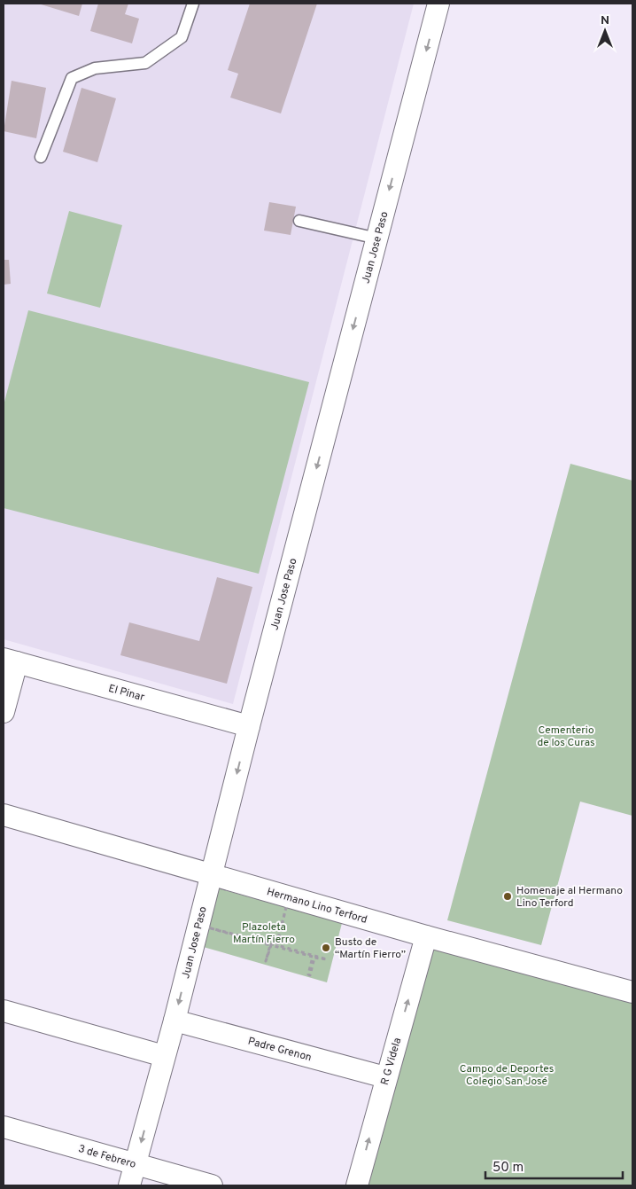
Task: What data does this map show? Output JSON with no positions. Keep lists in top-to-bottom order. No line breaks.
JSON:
{"streets":{"street":["Juan Jose Paso","El Pinar","Hermano Lino Terford","Padre Grenon","R G Videla","3 de Febrero"]},"crossings":[["Juan Jose Paso","El Pinar"],["Juan Jose Paso","Hermano Lino Terford"],["Juan Jose Paso","Padre Grenon"],["Juan Jose Paso","3 de Febrero"],["Hermano Lino Terford","R G Videla"],["Padre Grenon","R G Videla"]],"one_way":["Juan Jose Paso","R G Videla"],"parks":["Cementerio de los Curas","Plazoleta Martín Fierro","Campo de Deportes Colegio San José"],"places":["Homenaje al Hermano Lino Terford","Busto de “Martín Fierro”"],"scale_bar":"50 m","north":"top"}
